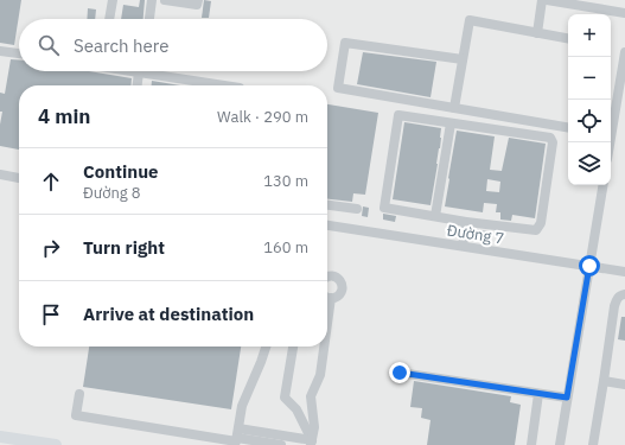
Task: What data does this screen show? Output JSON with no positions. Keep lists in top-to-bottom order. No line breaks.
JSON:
{"streets":{"street":["Đường 7"]},"page":{"map_buttons":["+","−"],"search":"Search here","heading":["4 min","Walk · 290 m"],"list":[["Continue","Đường 8","130 m"],["Turn right","160 m"],"Arrive at destination"]}}
